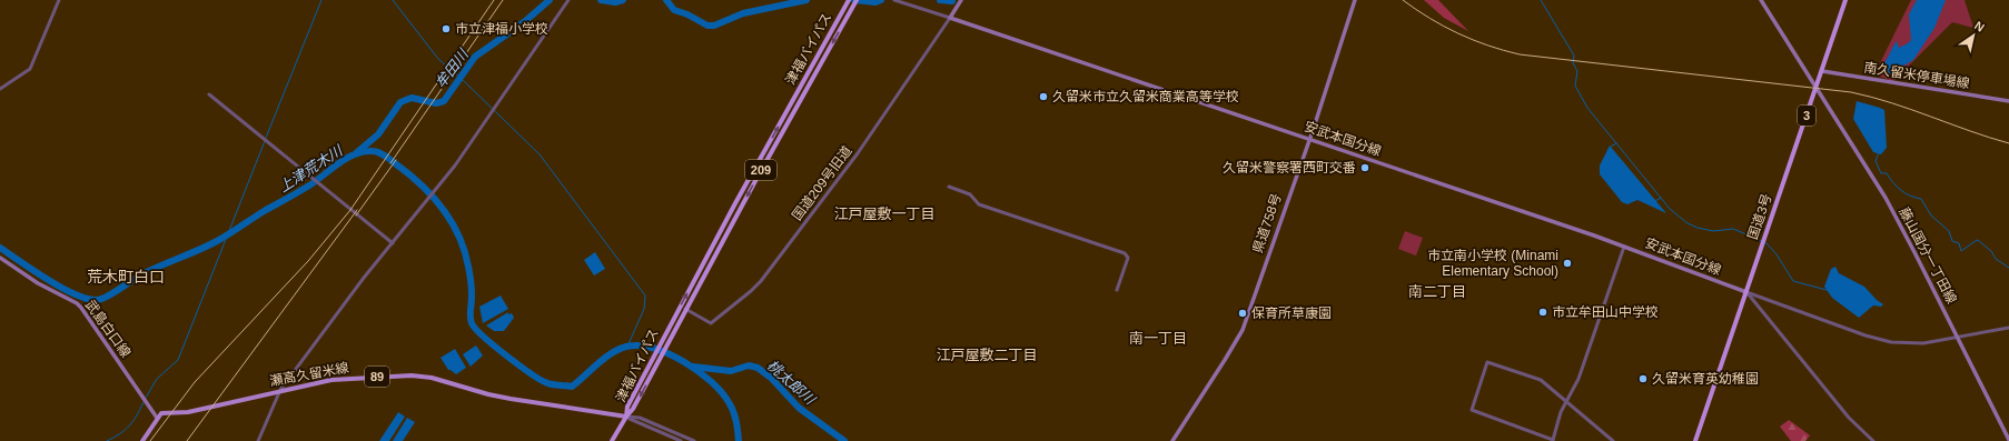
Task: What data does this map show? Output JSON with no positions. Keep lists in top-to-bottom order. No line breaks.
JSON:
{"streets":{"highway":["津福バイパス","3","209","国道3号"],"main road":["南久留米停車場線","安武本国分線","県道758号","藤山国分一丁田線","武島白口線","瀬高久留米線","89"],"street":["国道209号旧道"]},"crossings":[["津福バイパス","209"],["津福バイパス","国道209号旧道"],["津福バイパス","瀬高久留米線"],["南久留米停車場線","国道3号"],["安武本国分線","国道209号旧道"],["安武本国分線","国道3号"],["安武本国分線","県道758号"],["209","瀬高久留米線"],["国道3号","藤山国分一丁田線"],["武島白口線","瀬高久留米線"]],"districts":["江戸屋敷一丁目","荒木町白口","南二丁目","南一丁目","江戸屋敷二丁目"],"water":["牟田川","上津荒木川","桃太郎川"],"places":["市立津福小学校","久留米市立久留米商業高等学校","久留米警察署西町交番","市立南小学校 (Minami Elementary School)","市立牟田山中学校","保育所草康園","久留米育英幼稚園"],"north":"top right"}
